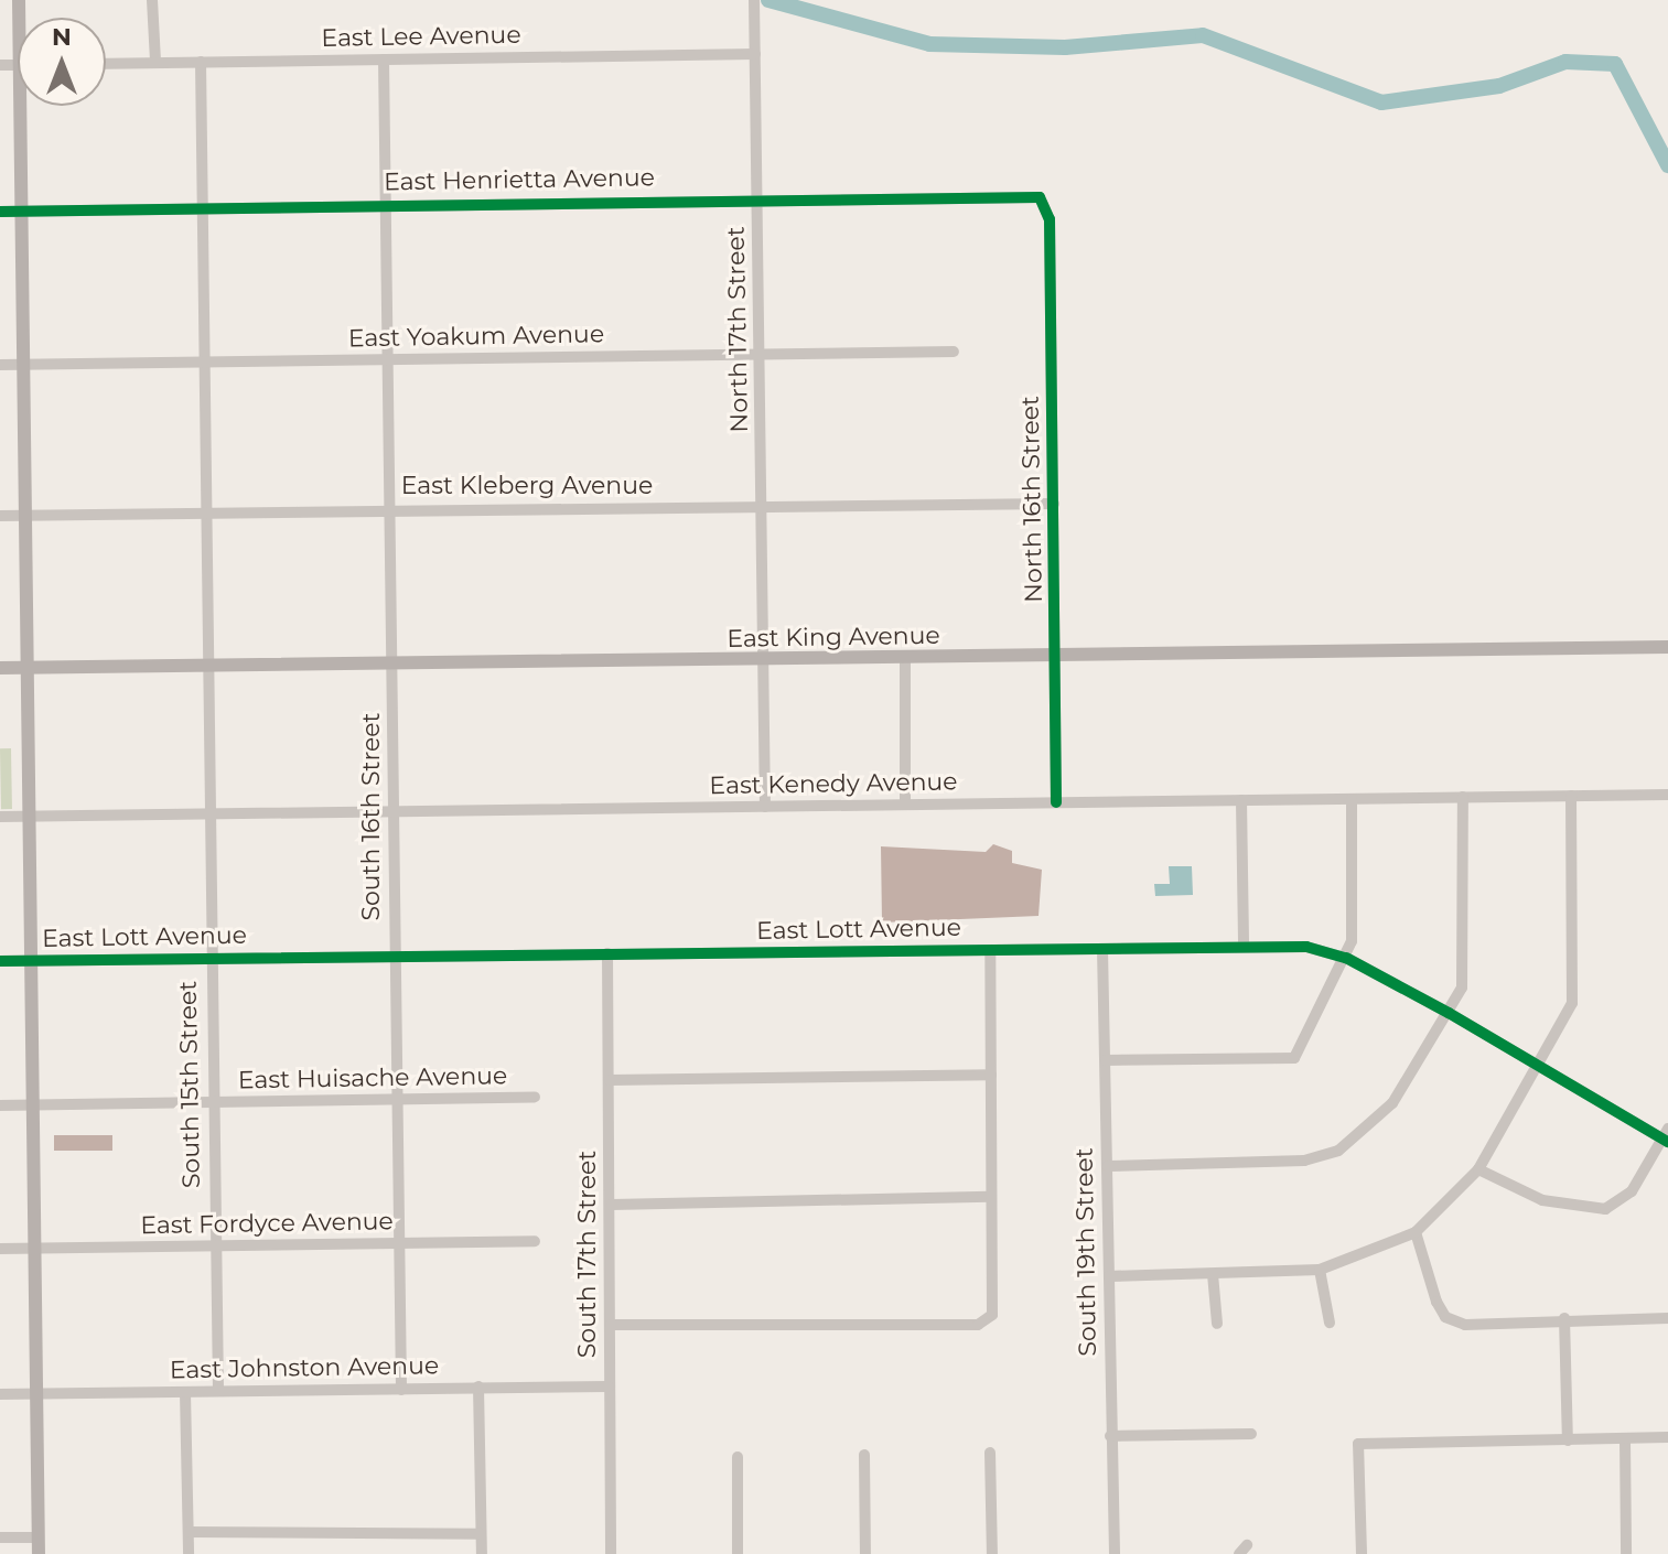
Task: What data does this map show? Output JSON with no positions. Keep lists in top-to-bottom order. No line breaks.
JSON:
{"streets":{"main road":["East King Avenue"],"street":["East Lee Avenue","East Henrietta Avenue","North 17th Street","East Yoakum Avenue","East Kleberg Avenue","North 16th Street","East Kenedy Avenue","South 16th Street","East Lott Avenue","East Huisache Avenue","South 15th Street","East Fordyce Avenue","South 19th Street","South 17th Street","East Johnston Avenue"]},"crossings":[["East Lee Avenue","North 17th Street"],["East Lee Avenue","South 15th Street"],["East Henrietta Avenue","North 17th Street"],["East Henrietta Avenue","North 16th Street"],["East Henrietta Avenue","South 15th Street"],["North 17th Street","East Yoakum Avenue"],["North 17th Street","East Kleberg Avenue"],["North 17th Street","East King Avenue"],["East Yoakum Avenue","South 15th Street"],["East Kleberg Avenue","North 16th Street"],["East Kleberg Avenue","South 16th Street"],["East Kleberg Avenue","South 15th Street"],["North 16th Street","East King Avenue"],["North 16th Street","East Kenedy Avenue"],["East King Avenue","South 16th Street"],["East King Avenue","South 15th Street"],["East Kenedy Avenue","South 16th Street"],["East Kenedy Avenue","South 15th Street"],["South 16th Street","East Lott Avenue"],["South 16th Street","East Huisache Avenue"],["South 16th Street","East Fordyce Avenue"],["South 16th Street","East Johnston Avenue"],["East Lott Avenue","South 15th Street"],["East Lott Avenue","South 19th Street"],["East Lott Avenue","South 17th Street"],["East Huisache Avenue","South 15th Street"],["South 15th Street","East Fordyce Avenue"],["South 15th Street","East Johnston Avenue"],["South 17th Street","East Johnston Avenue"]],"north":"top"}
